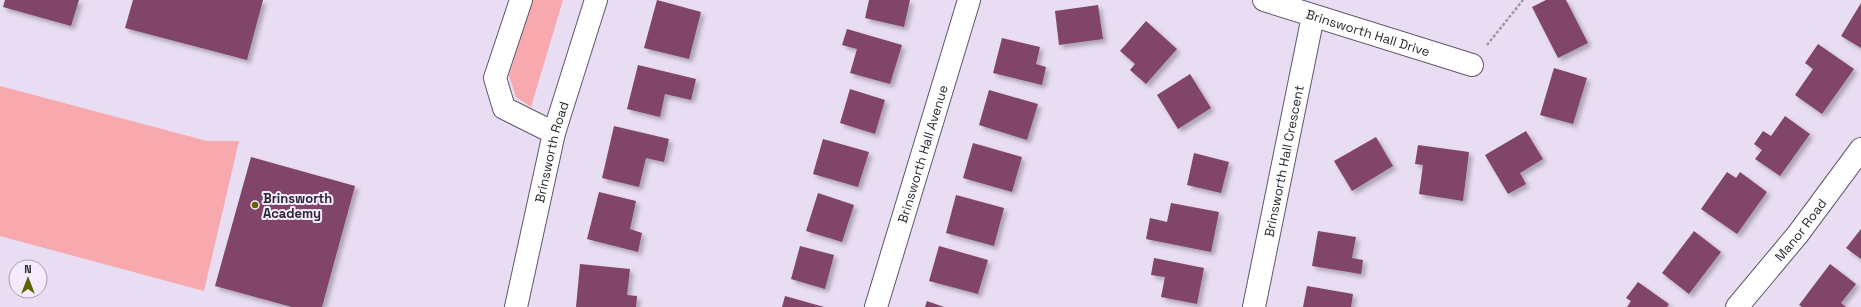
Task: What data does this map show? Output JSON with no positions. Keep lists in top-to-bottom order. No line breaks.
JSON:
{"streets":{"street":["Brinsworth Hall Drive","Brinsworth Road","Brinsworth Hall Avenue","Brinsworth Hall Crescent","Manor Road"]},"crossings":[["Brinsworth Hall Drive","Brinsworth Hall Crescent"]],"places":["Brinsworth Academy"],"north":"top"}
